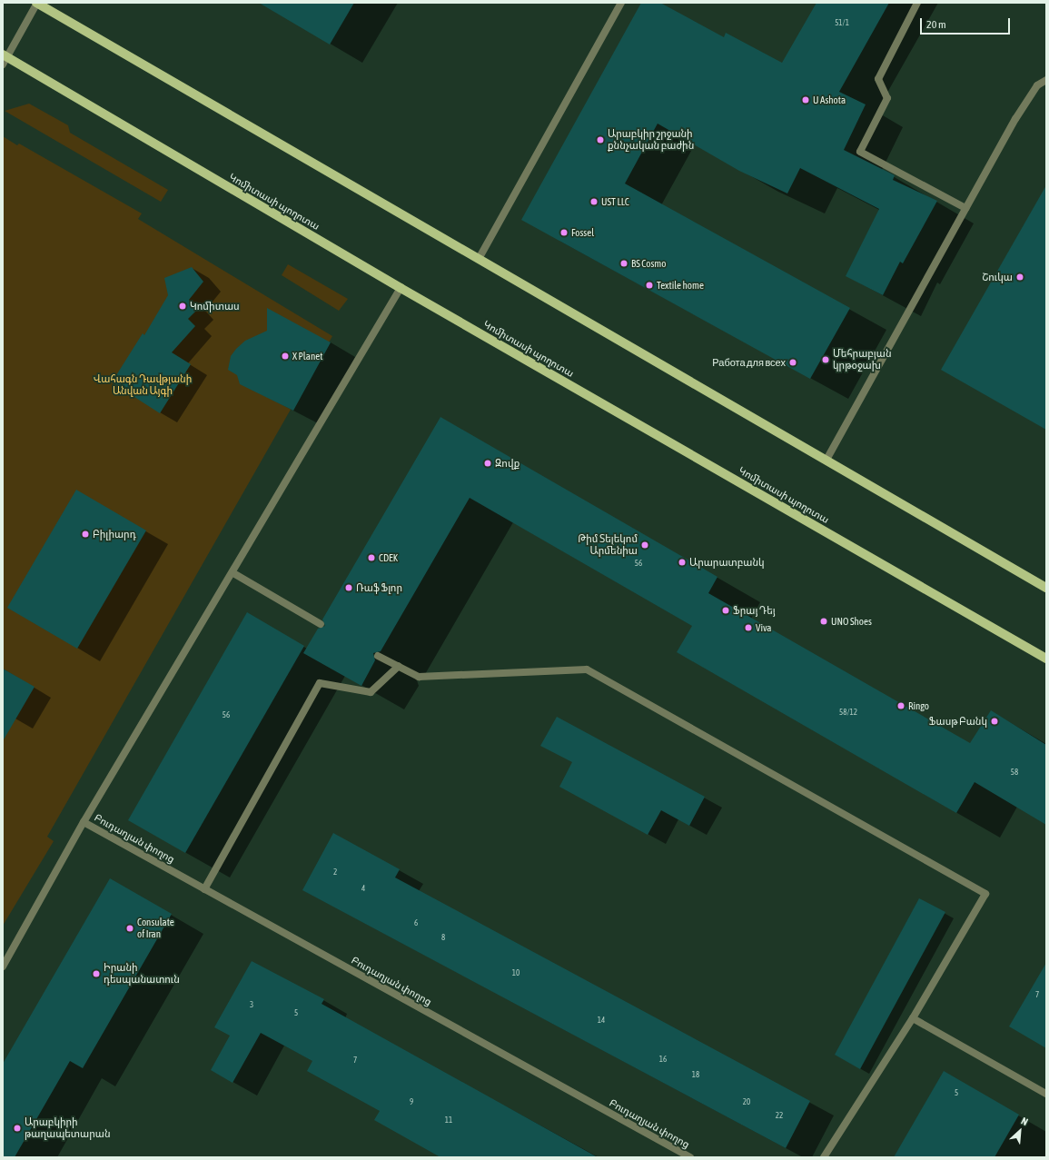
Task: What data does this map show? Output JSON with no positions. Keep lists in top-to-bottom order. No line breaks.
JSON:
{"streets":{"main road":["Կոմիտասի պողոտա"],"street":["Բուդաղյան փողոց"]},"parks":["Վահագն Դավթյանի Անվան Այգի"],"places":["U Ashota","Արաբկիր շրջանի քննչական բաժին","UST LLC","Fossel","BS Cosmo","Շուկա","Textile home","Կոմիտաս","X Planet","Մեհրաբյան կրթօջախ","Работа для всех","Զովք","Բիլիարդ","Թիմ Տելեկոմ Արմենիա","CDEK","Արարատբանկ","Ռաֆ Ֆլոր","Ֆրայ Դեյ","UNO Shoes","Viva","Ringo","Ֆասթ Բանկ","Consulate of Iran","Իրանի դեսպանատուն","Արաբկիրի թաղապետարան"],"house_numbers":["51/1","56","58/12","56","58","2","4","6","8","10","7","3","5","14","16","7","18","5","9","20","22","11"],"scale_bar":"20 m","north":"top right"}
